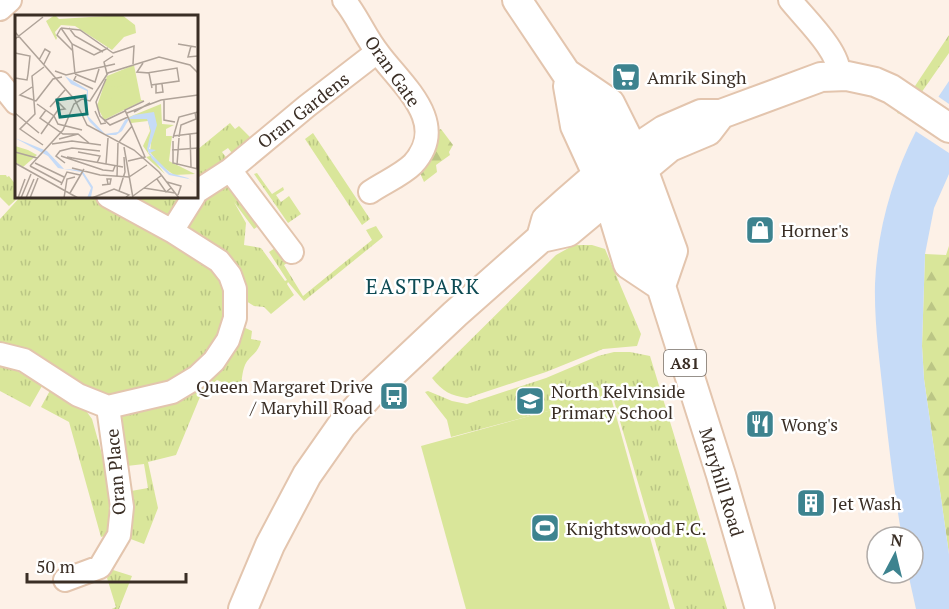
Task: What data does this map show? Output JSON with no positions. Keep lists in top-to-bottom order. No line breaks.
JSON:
{"streets":{"main road":["A81","Maryhill Road"],"street":["Oran Gate","Oran Gardens","Oran Place"]},"crossings":[["Oran Gate","Oran Gardens"]],"districts":["EASTPARK"],"places":{"supermarket":["Amrik Singh"],"shop":["Horner's"],"bus stop":["Queen Margaret Drive / Maryhill Road"],"school or university":["North Kelvinside Primary School"],"restaurant":["Wong's"],"building":["Jet Wash"],"sports":["Knightswood F.C."]},"scale_bar":"50 m","north":"top"}
